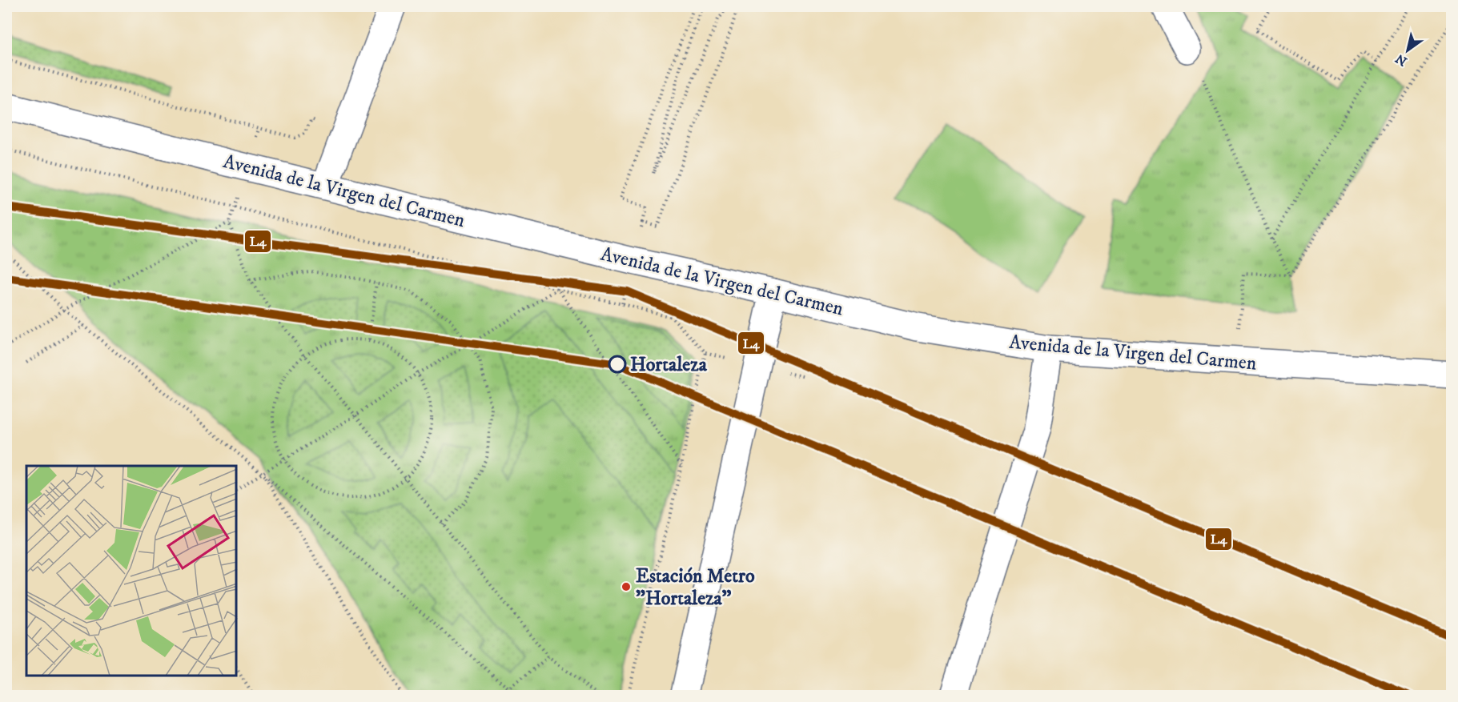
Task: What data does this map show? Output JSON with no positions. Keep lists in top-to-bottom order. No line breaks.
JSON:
{"streets":{"street":["Avenida de la Virgen del Carmen"]},"places":["Hortaleza","Estación Metro \"Hortaleza\""],"lines":["transit line L4"],"north":"bottom left"}
